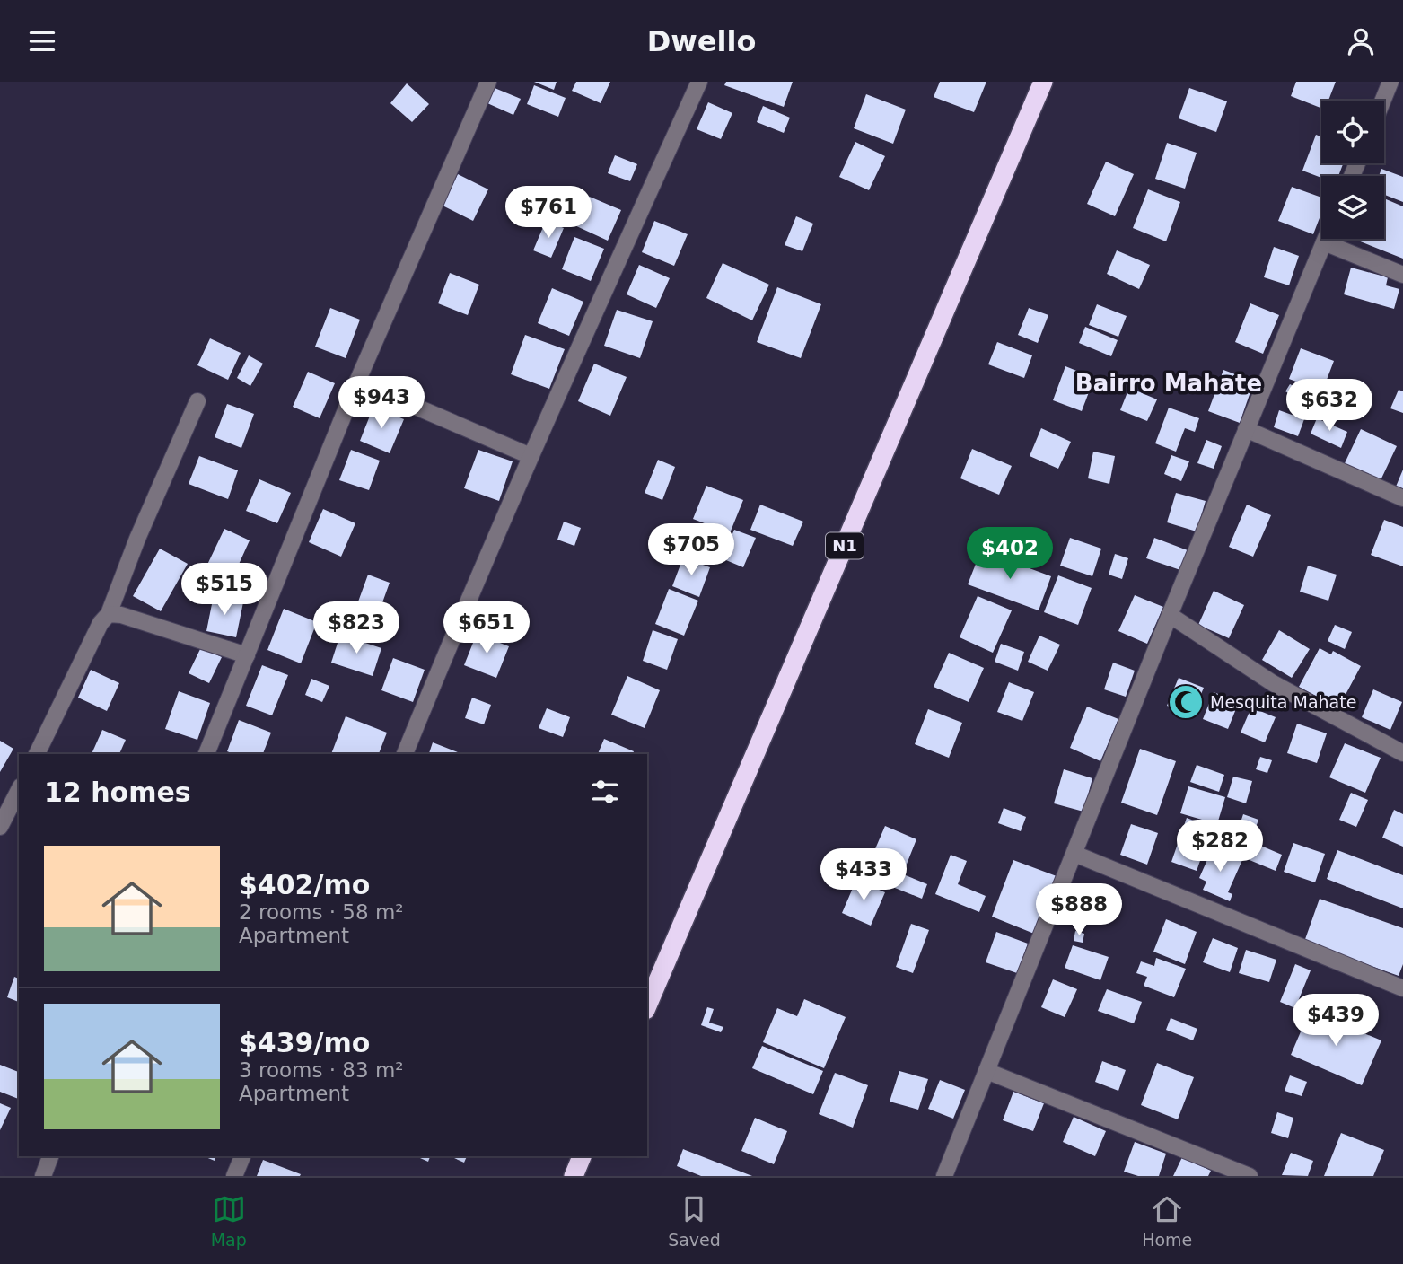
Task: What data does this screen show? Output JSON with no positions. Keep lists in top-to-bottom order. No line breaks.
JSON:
{"streets":{"highway":["N1"]},"districts":["Bairro Mahate"],"places":{"mosque":["Mesquita Mahate"]},"page":{"header":"Dwello","price":["$761","$943","$632","$705","$402","$515","$823","$651","$282","$433","$888","$439"],"heading":"12 homes","list":[{"name":"$402/mo","note":"2 rooms · 58 m² · Apartment"},{"name":"$439/mo","note":"3 rooms · 83 m² · Apartment"}],"tabs":["Map","Saved","Home"]}}
